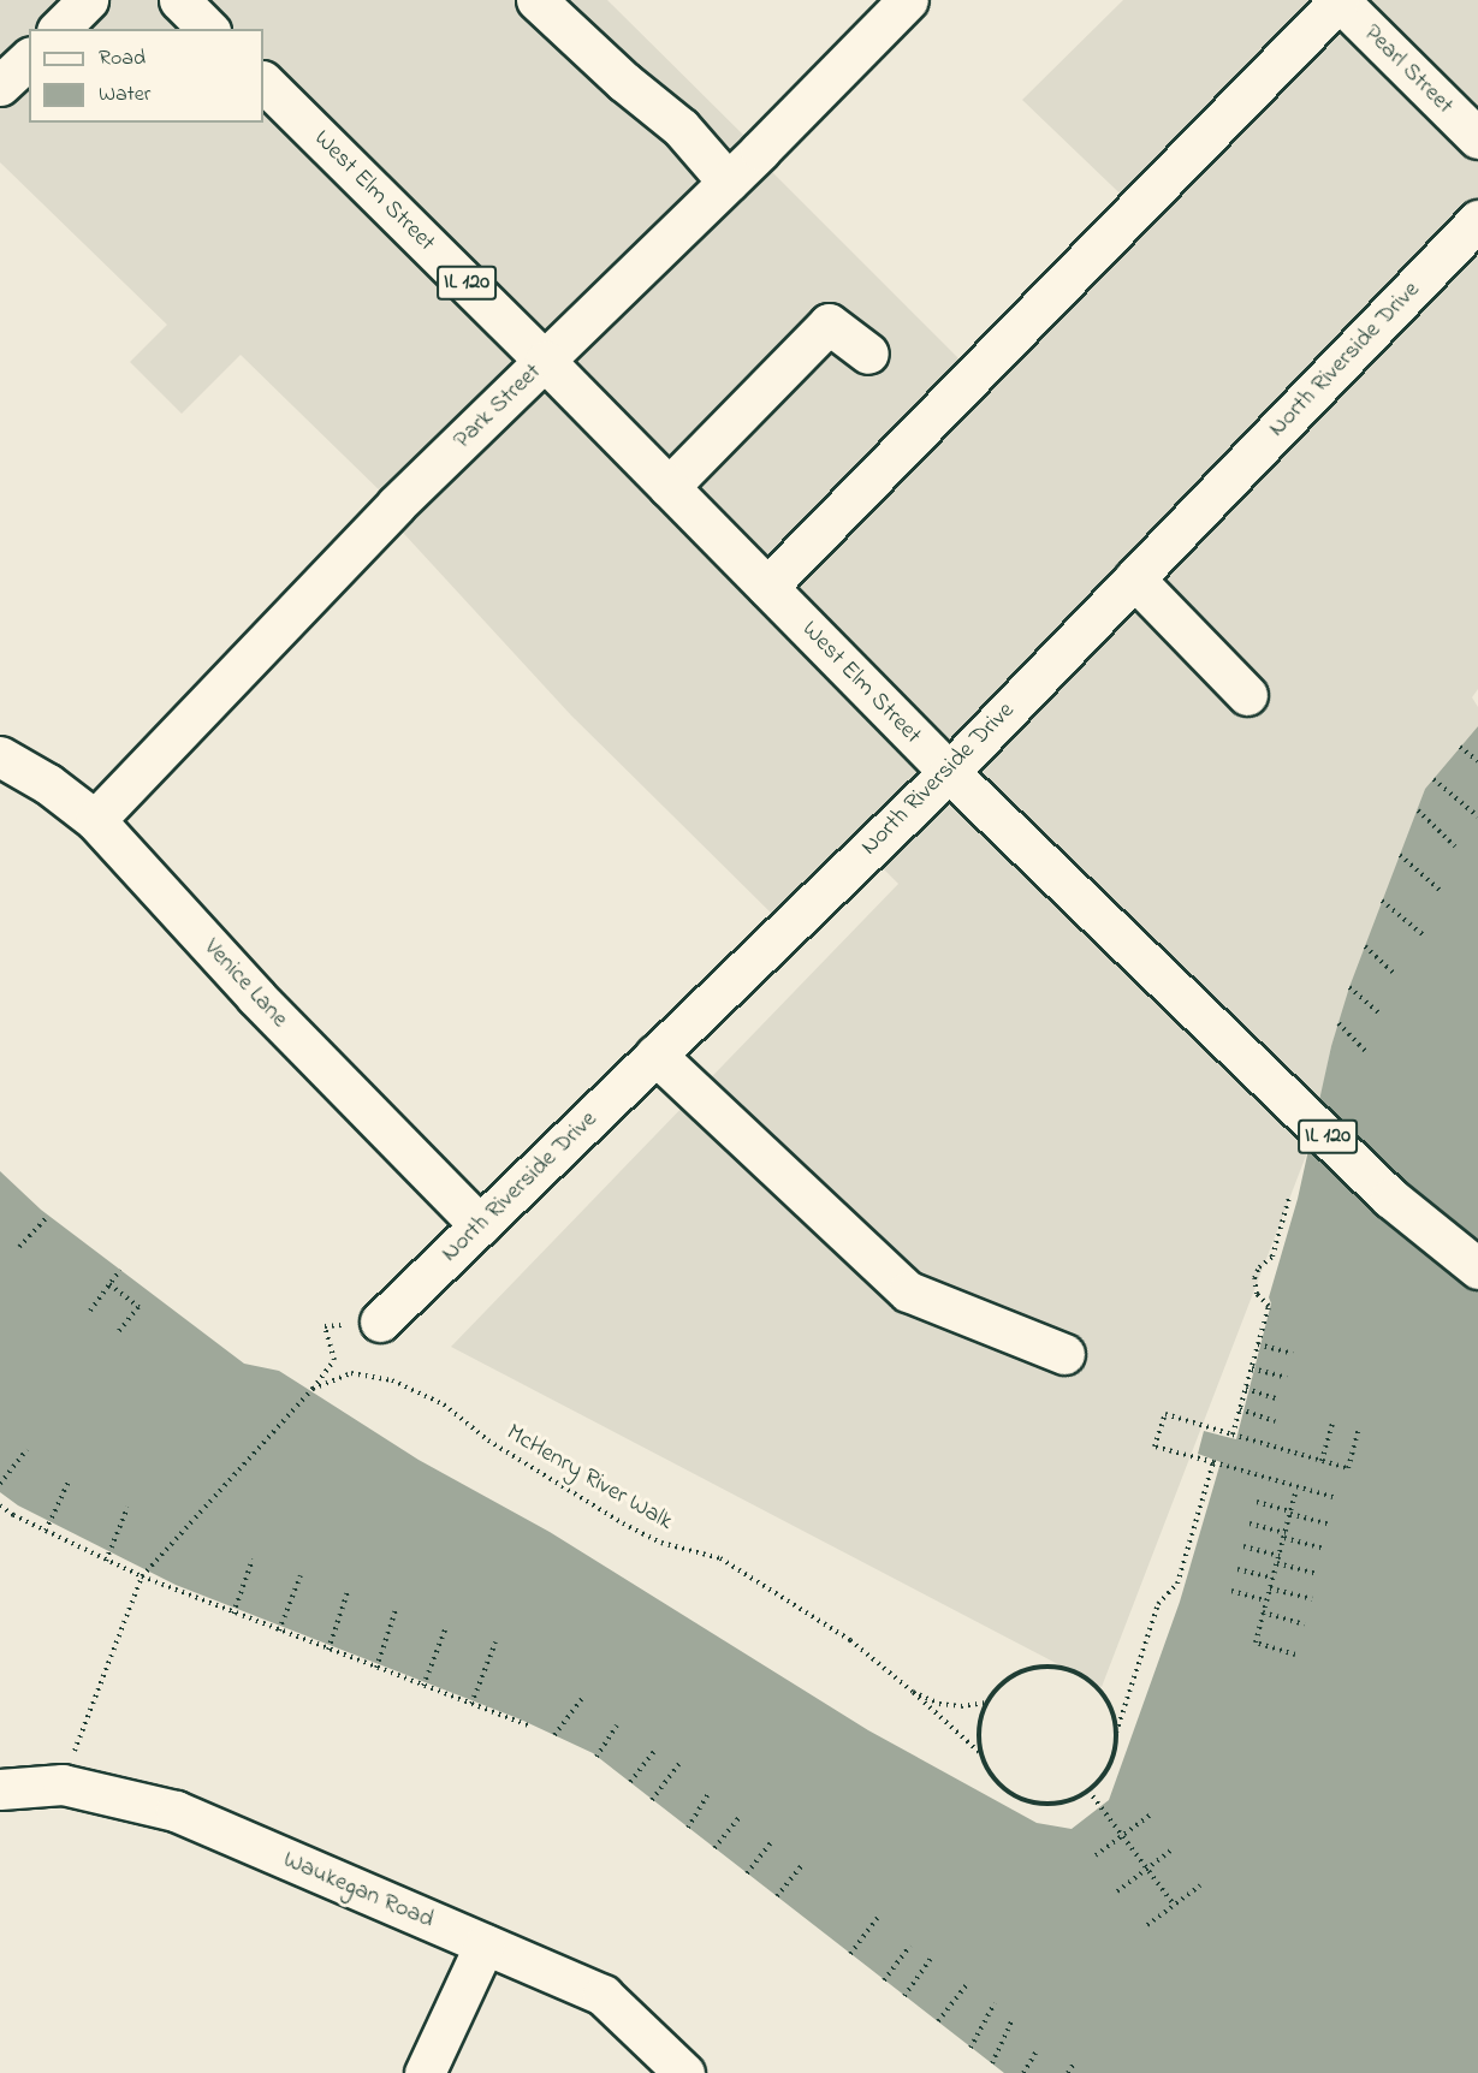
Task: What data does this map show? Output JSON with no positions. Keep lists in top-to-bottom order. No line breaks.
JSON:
{"streets":{"street":["Pearl Street","West Elm Street","IL 120","North Riverside Drive","Park Street","Venice Lane","Waukegan Road"],"path":["McHenry River Walk"]},"crossings":[["West Elm Street","North Riverside Drive"],["West Elm Street","Park Street"],["North Riverside Drive","Venice Lane"],["Park Street","Venice Lane"]],"legend":["Road","Water"]}
